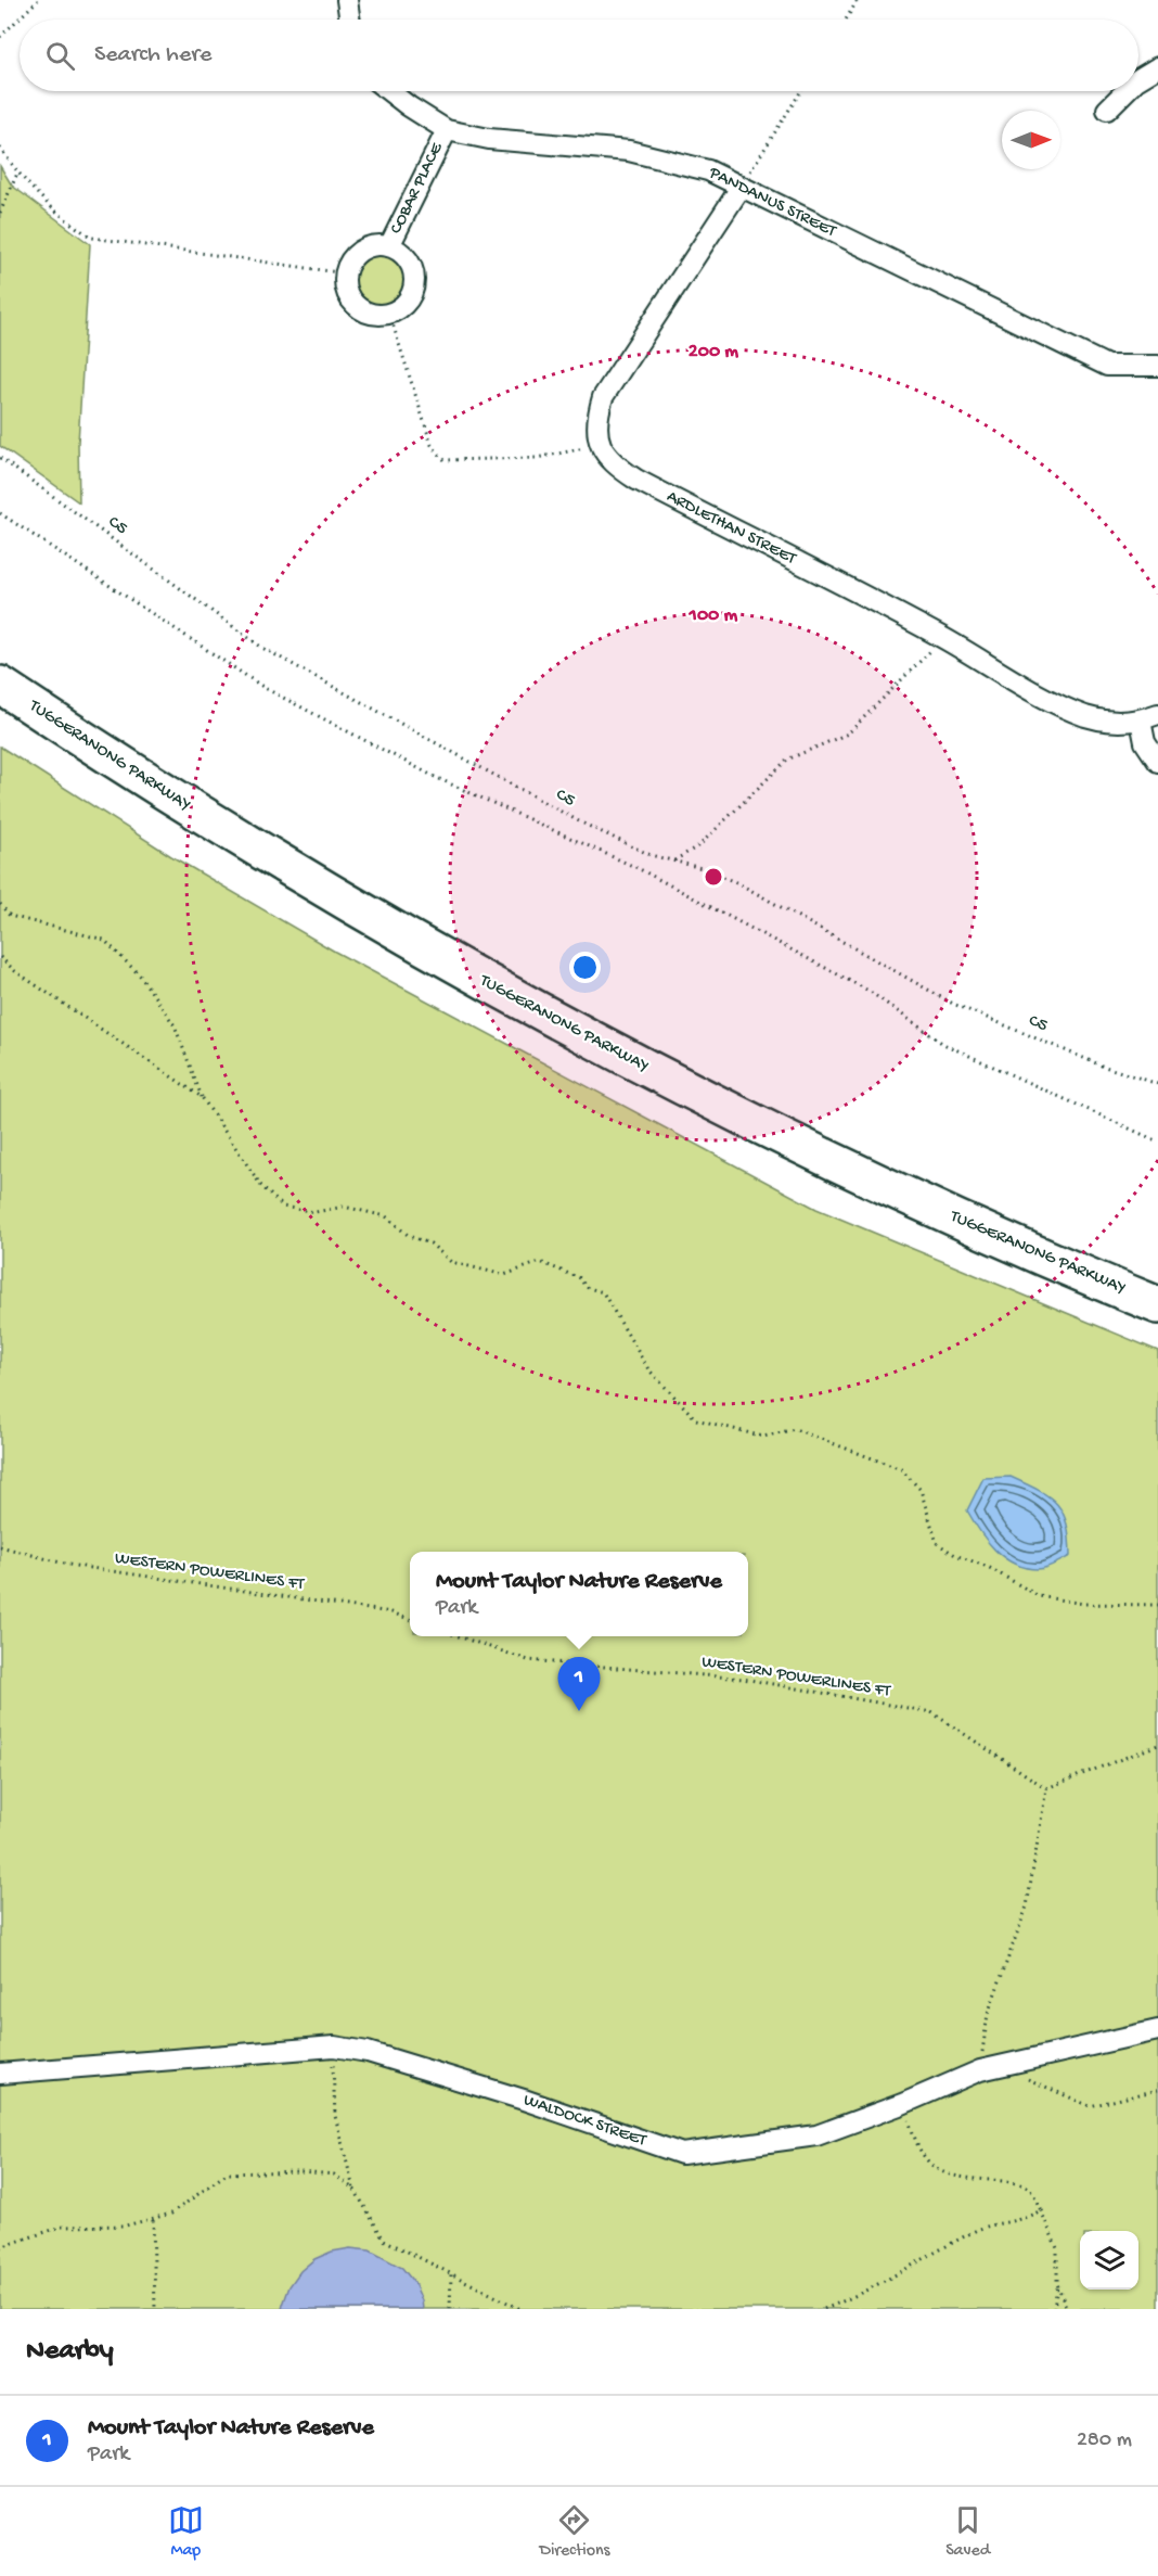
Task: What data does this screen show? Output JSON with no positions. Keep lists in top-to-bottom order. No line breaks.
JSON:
{"streets":{"highway":["TUGGERANONG PARKWAY"],"street":["COBAR PLACE","PANDANUS STREET","ARDLETHAN STREET","WALDOCK STREET"],"path":["C5","WESTERN POWERLINES FT"]},"crossings":[["COBAR PLACE","PANDANUS STREET"]],"north":"right","page":{"search":"Search here","popup":["Mount Taylor Nature Reserve","Park"],"pins":"1","heading":"Nearby","list":[{"mark":"1","name":"Mount Taylor Nature Reserve","note":"Park","value":"280 m"}],"nav":["Map","Directions","Saved"]},"rings":["200 m","100 m"]}
